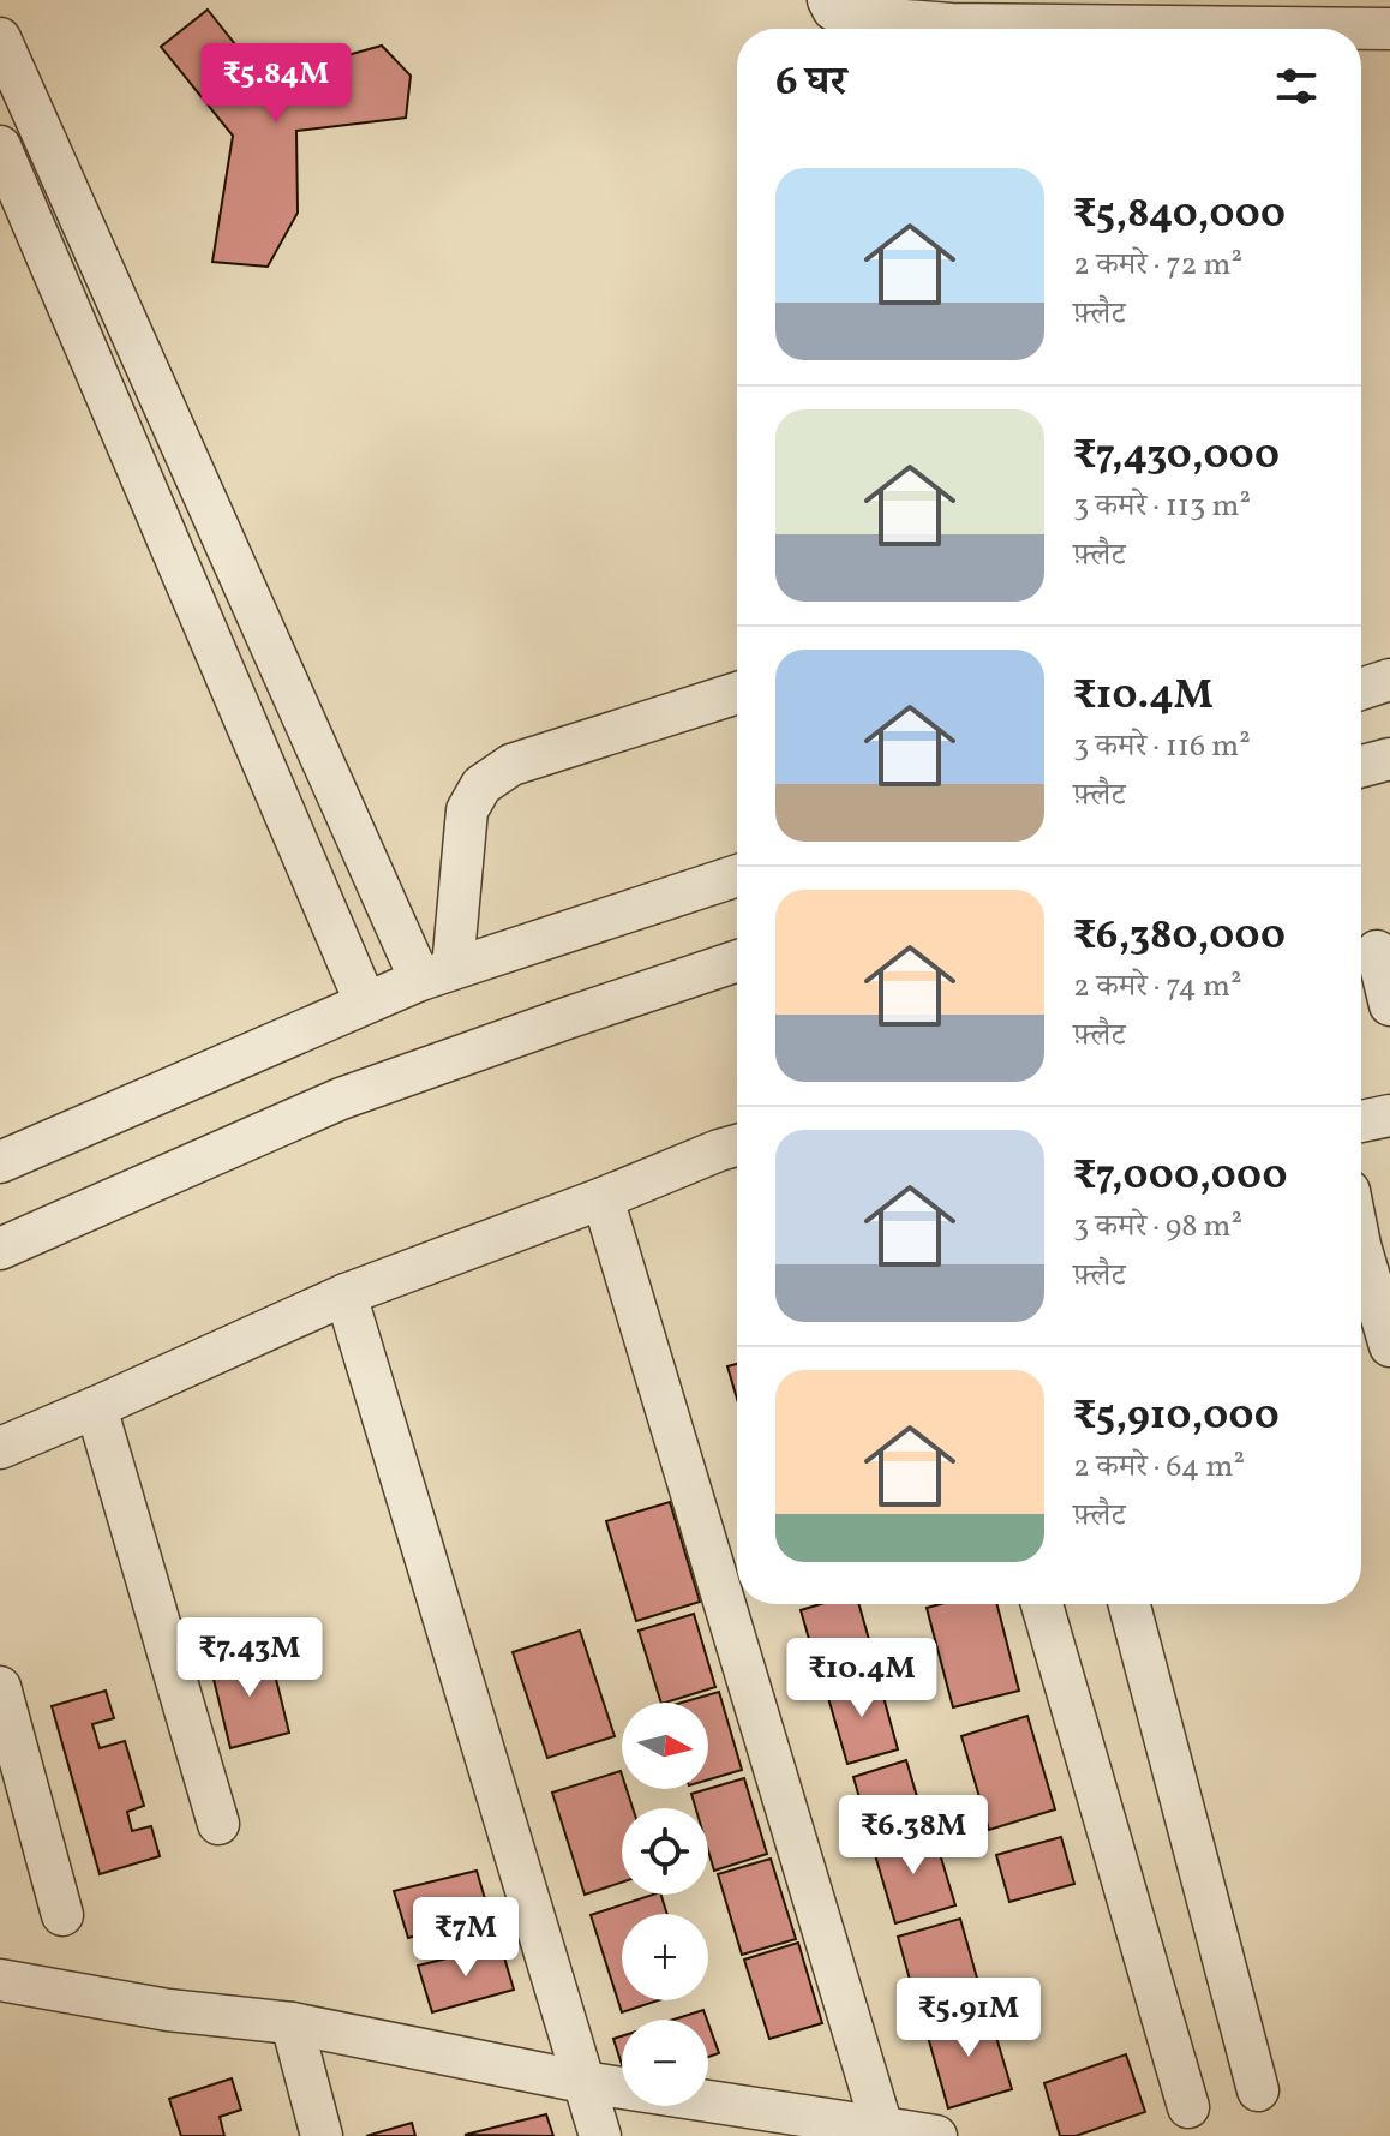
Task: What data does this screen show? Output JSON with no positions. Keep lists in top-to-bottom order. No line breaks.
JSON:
{"north":"right","page":{"heading":"6 घर","price":["₹5.84M","₹7.43M","₹10.4M","₹6.38M","₹7M","₹5.91M"],"list":[{"name":"₹5,840,000","note":"2 कमरे · 72 m² · फ़्लैट"},{"name":"₹7,430,000","note":"3 कमरे · 113 m² · फ़्लैट"},{"name":"₹10.4M","note":"3 कमरे · 116 m² · फ़्लैट"},{"name":"₹6,380,000","note":"2 कमरे · 74 m² · फ़्लैट"},{"name":"₹7,000,000","note":"3 कमरे · 98 m² · फ़्लैट"},{"name":"₹5,910,000","note":"2 कमरे · 64 m² · फ़्लैट"}],"map_buttons":["+","−"]}}
